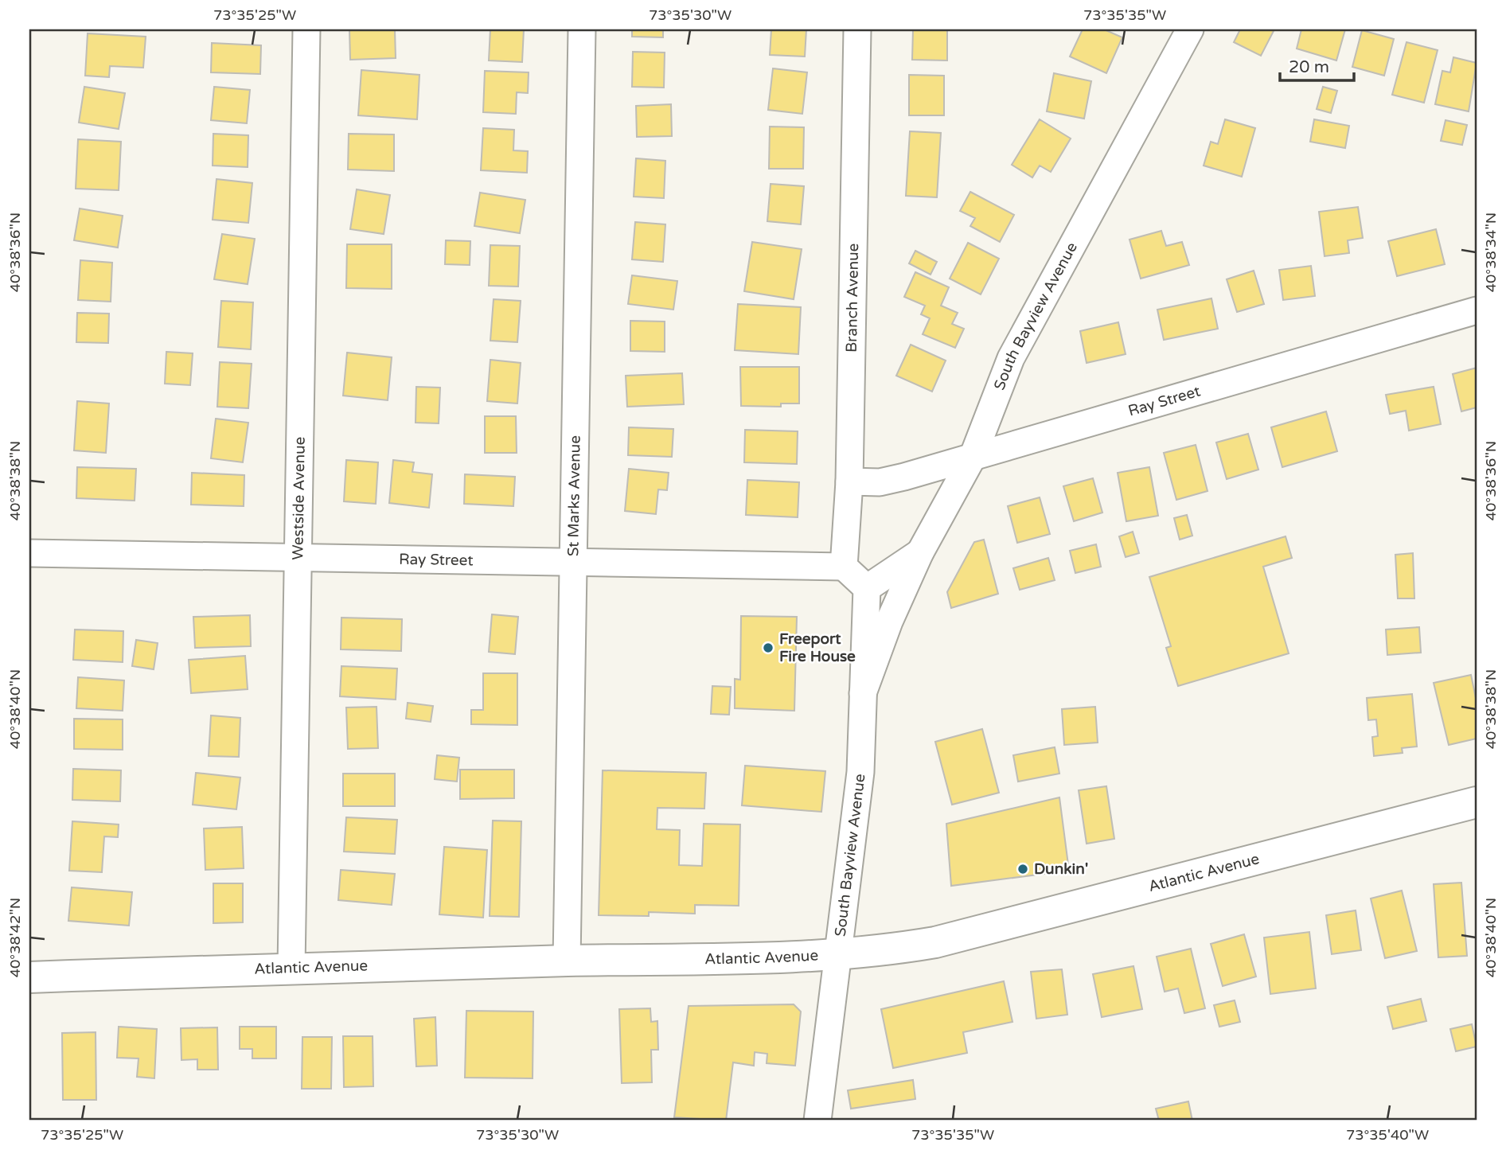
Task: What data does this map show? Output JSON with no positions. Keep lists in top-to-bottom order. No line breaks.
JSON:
{"streets":{"main road":["Atlantic Avenue"],"street":["Branch Avenue","South Bayview Avenue","Ray Street","St Marks Avenue","Westside Avenue"]},"crossings":[["Branch Avenue","Ray Street"],["South Bayview Avenue","Ray Street"],["South Bayview Avenue","Atlantic Avenue"],["Ray Street","St Marks Avenue"],["Ray Street","Westside Avenue"],["St Marks Avenue","Atlantic Avenue"],["Westside Avenue","Atlantic Avenue"]],"places":["Freeport Fire House","Dunkin'"],"scale_bar":"20 m","coordinates":["73°35'25\"W","73°35'30\"W","73°35'35\"W","40°38'36\"N","40°38'34\"N","40°38'38\"N","40°38'40\"N","40°38'42\"N","73°35'40\"W"]}
